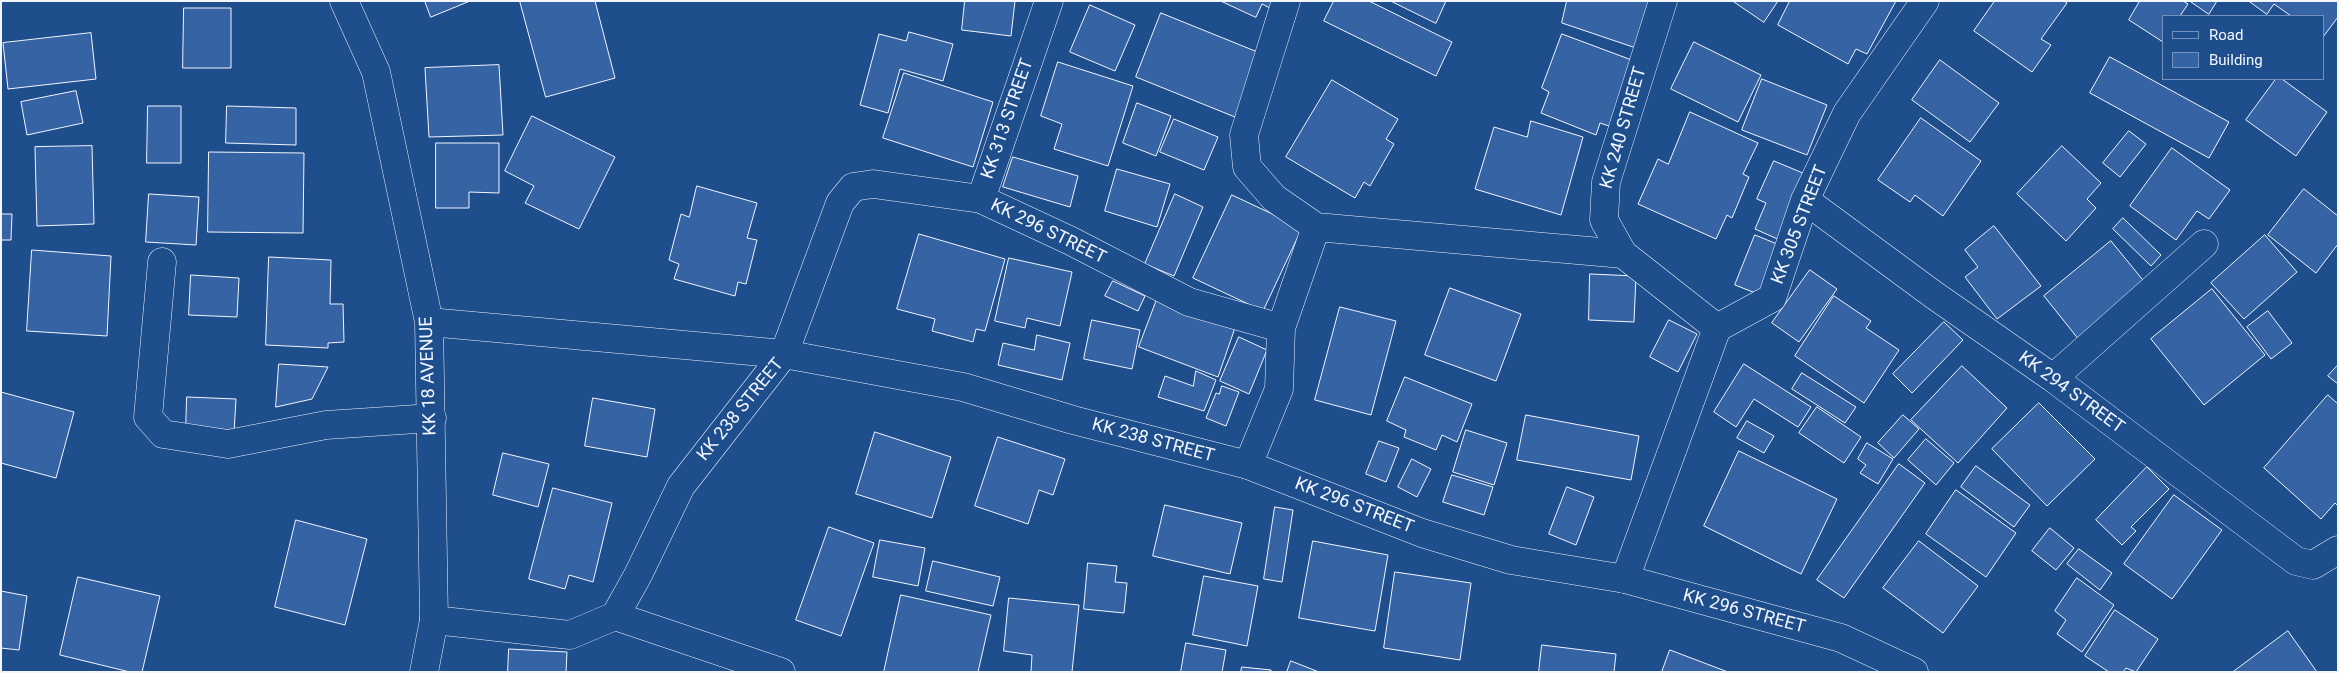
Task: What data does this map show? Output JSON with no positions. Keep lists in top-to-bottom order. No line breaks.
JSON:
{"streets":{"street":["KK 313 STREET","KK 240 STREET","KK 305 STREET","KK 296 STREET","KK 18 AVENUE","KK 294 STREET","KK 238 STREET"]},"crossings":[["KK 313 STREET","KK 296 STREET"],["KK 313 STREET","KK 238 STREET"],["KK 240 STREET","KK 305 STREET"],["KK 305 STREET","KK 294 STREET"],["KK 296 STREET","KK 238 STREET"]],"legend":["Road","Building"]}
